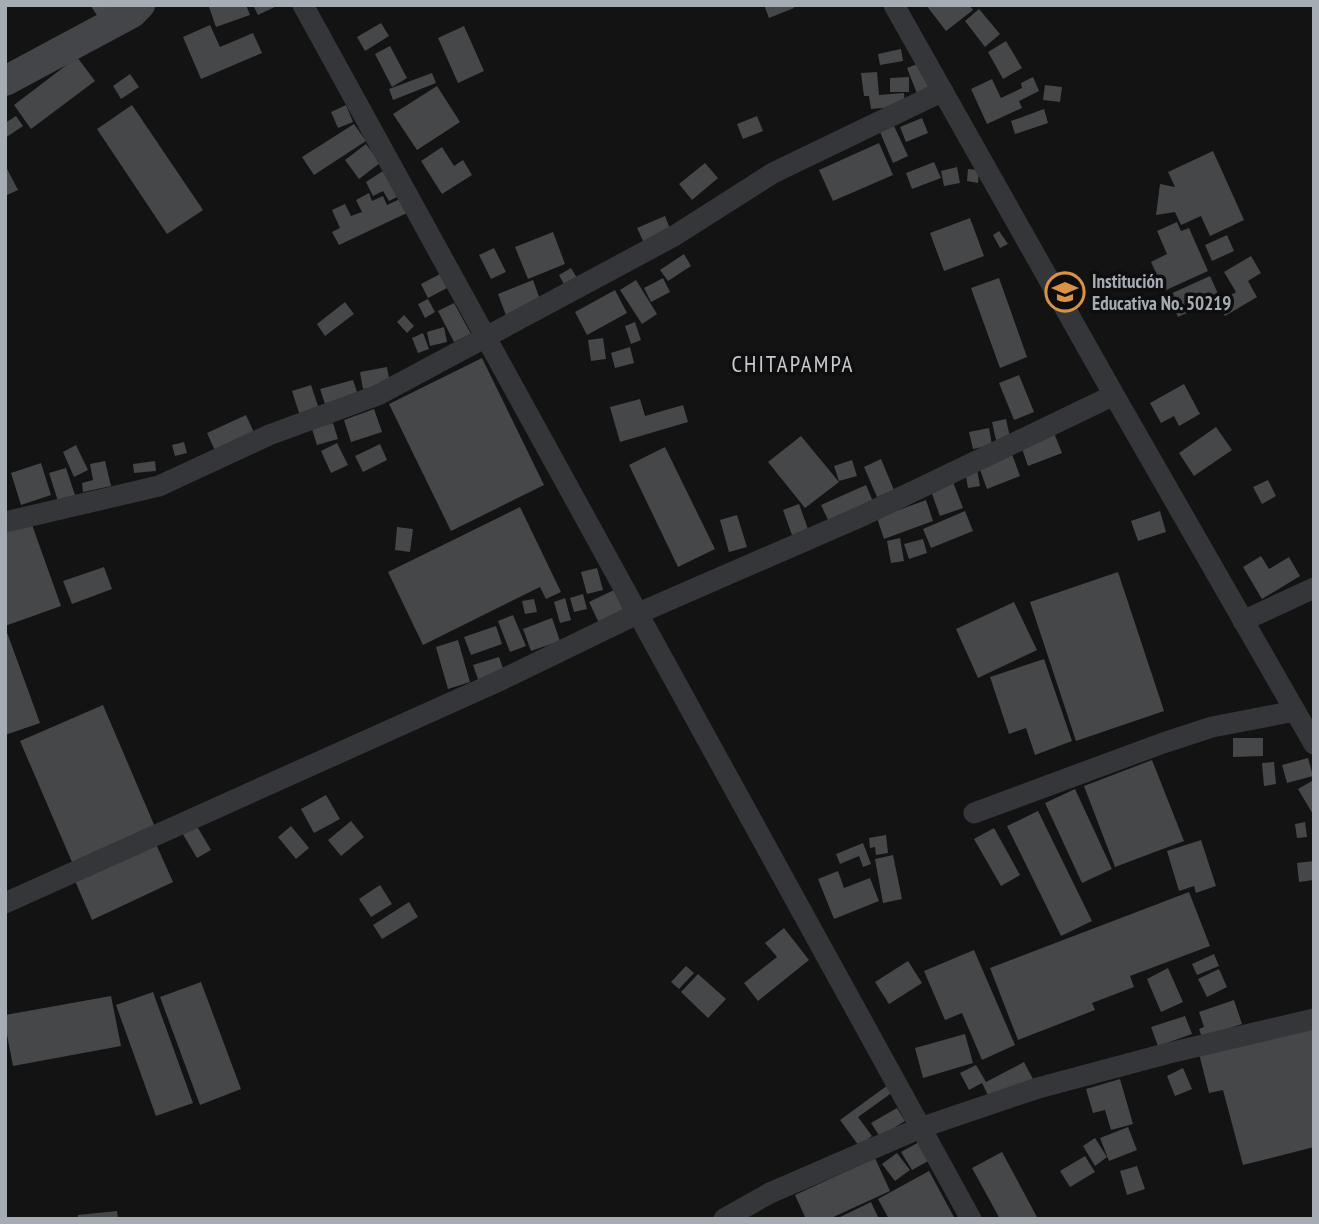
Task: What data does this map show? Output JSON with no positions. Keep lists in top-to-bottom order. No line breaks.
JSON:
{"districts":["CHITAPAMPA"],"places":{"school or university":["Institución Educativa No. 50219"]}}
